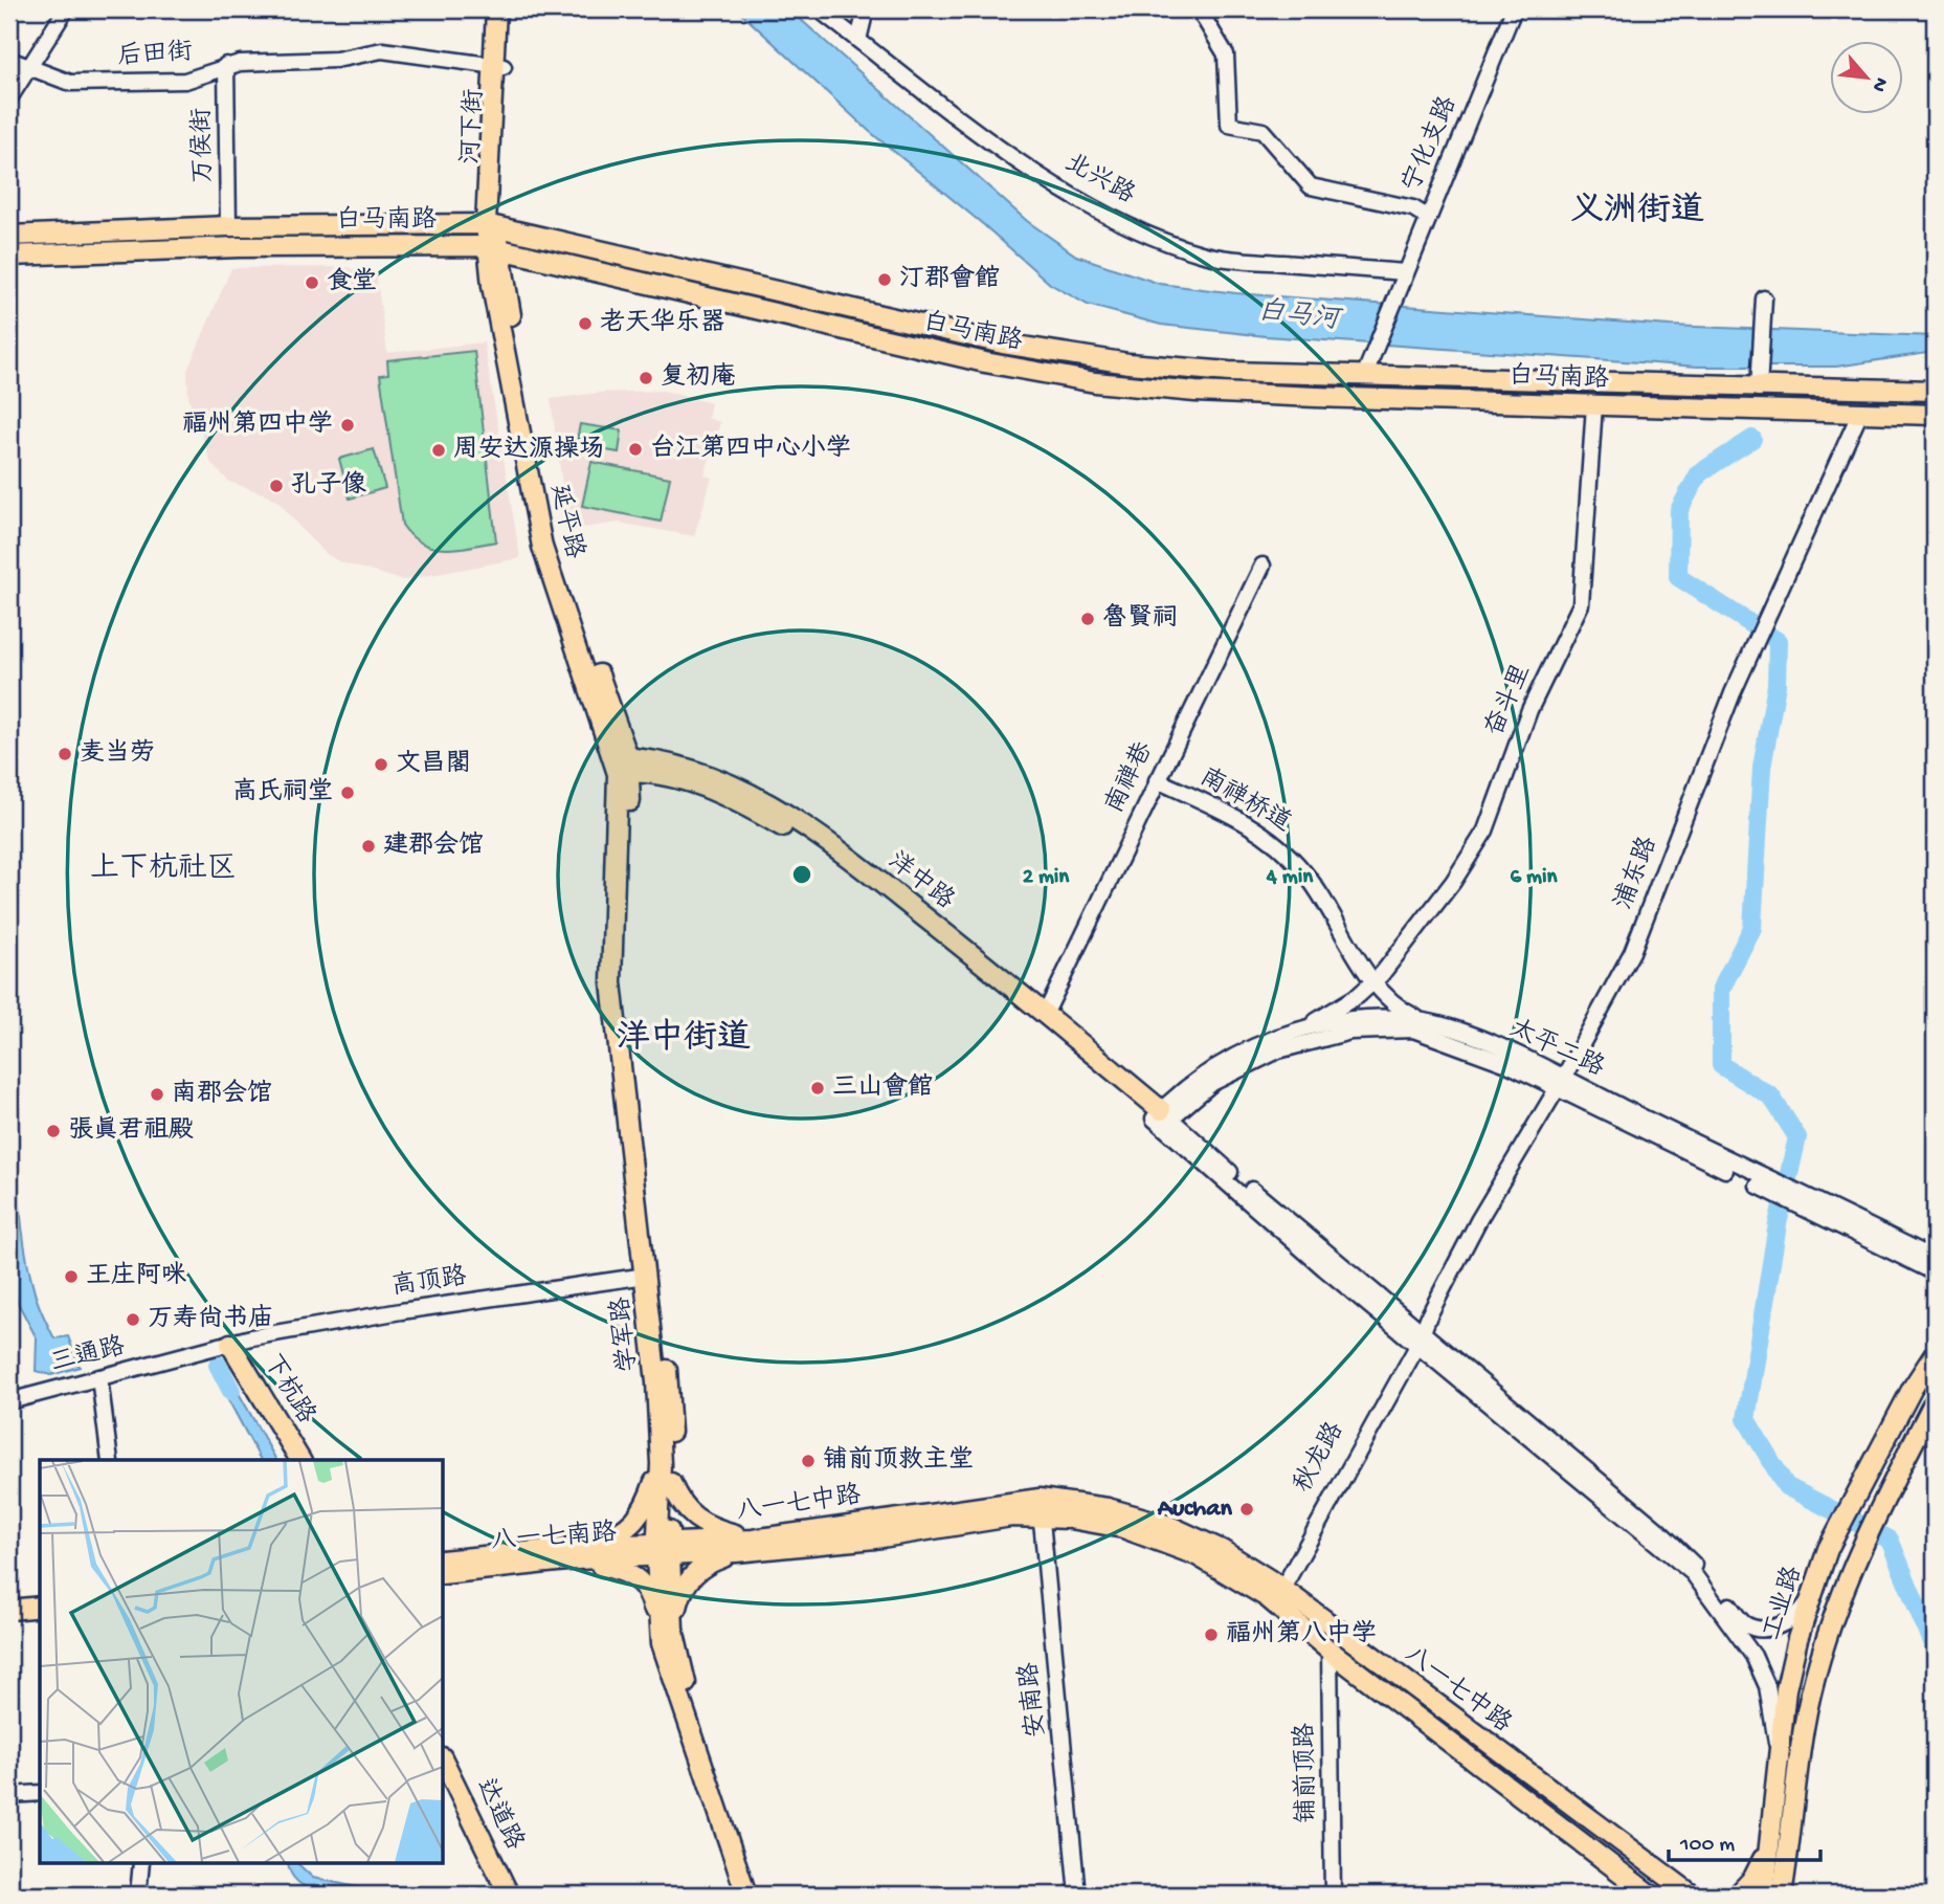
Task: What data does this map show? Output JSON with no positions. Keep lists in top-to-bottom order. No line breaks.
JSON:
{"streets":{"main road":["河下街","白马南路","延平路","洋中路","学军路","下杭路","八一七中路","八一七南路","工业路","达道路"],"street":["后田街","宁化支路","万侯街","北兴路","奋斗里","南禅巷","南禅桥道","浦东路","太平二路","高顶路","三通路","秋龙路","安南路","铺前顶路"]},"crossings":[["后田街","河下街"],["后田街","万侯街"],["河下街","白马南路"],["河下街","延平路"],["宁化支路","北兴路"],["白马南路","延平路"],["白马南路","奋斗里"],["白马南路","浦东路"],["延平路","洋中路"],["延平路","学军路"],["奋斗里","南禅桥道"],["奋斗里","太平二路"],["南禅巷","南禅桥道"],["南禅巷","洋中路"],["南禅桥道","太平二路"],["浦东路","太平二路"],["浦东路","秋龙路"],["洋中路","太平二路"],["洋中路","学军路"],["高顶路","学军路"],["高顶路","三通路"],["高顶路","下杭路"],["学军路","八一七中路"],["学军路","八一七南路"],["三通路","下杭路"],["秋龙路","八一七中路"],["八一七中路","八一七南路"],["八一七中路","安南路"],["八一七中路","铺前顶路"]],"districts":["义洲街道","上下杭社区","洋中街道"],"water":["白马河"],"places":["汀郡會館","食堂","老天华乐器","复初庵","福州第四中学","台江第四中心小学","周安达源操场","孔子像","魯賢祠","麦当劳","文昌閣","高氏祠堂","建郡会馆","三山會館","南郡会馆","張真君祖殿","王庄阿咪","万寿尚书庙","铺前顶救主堂","Auchan","福州第八中学"],"scale_bar":"100 m","north":"bottom right","rings":["2 min","4 min","6 min"]}
